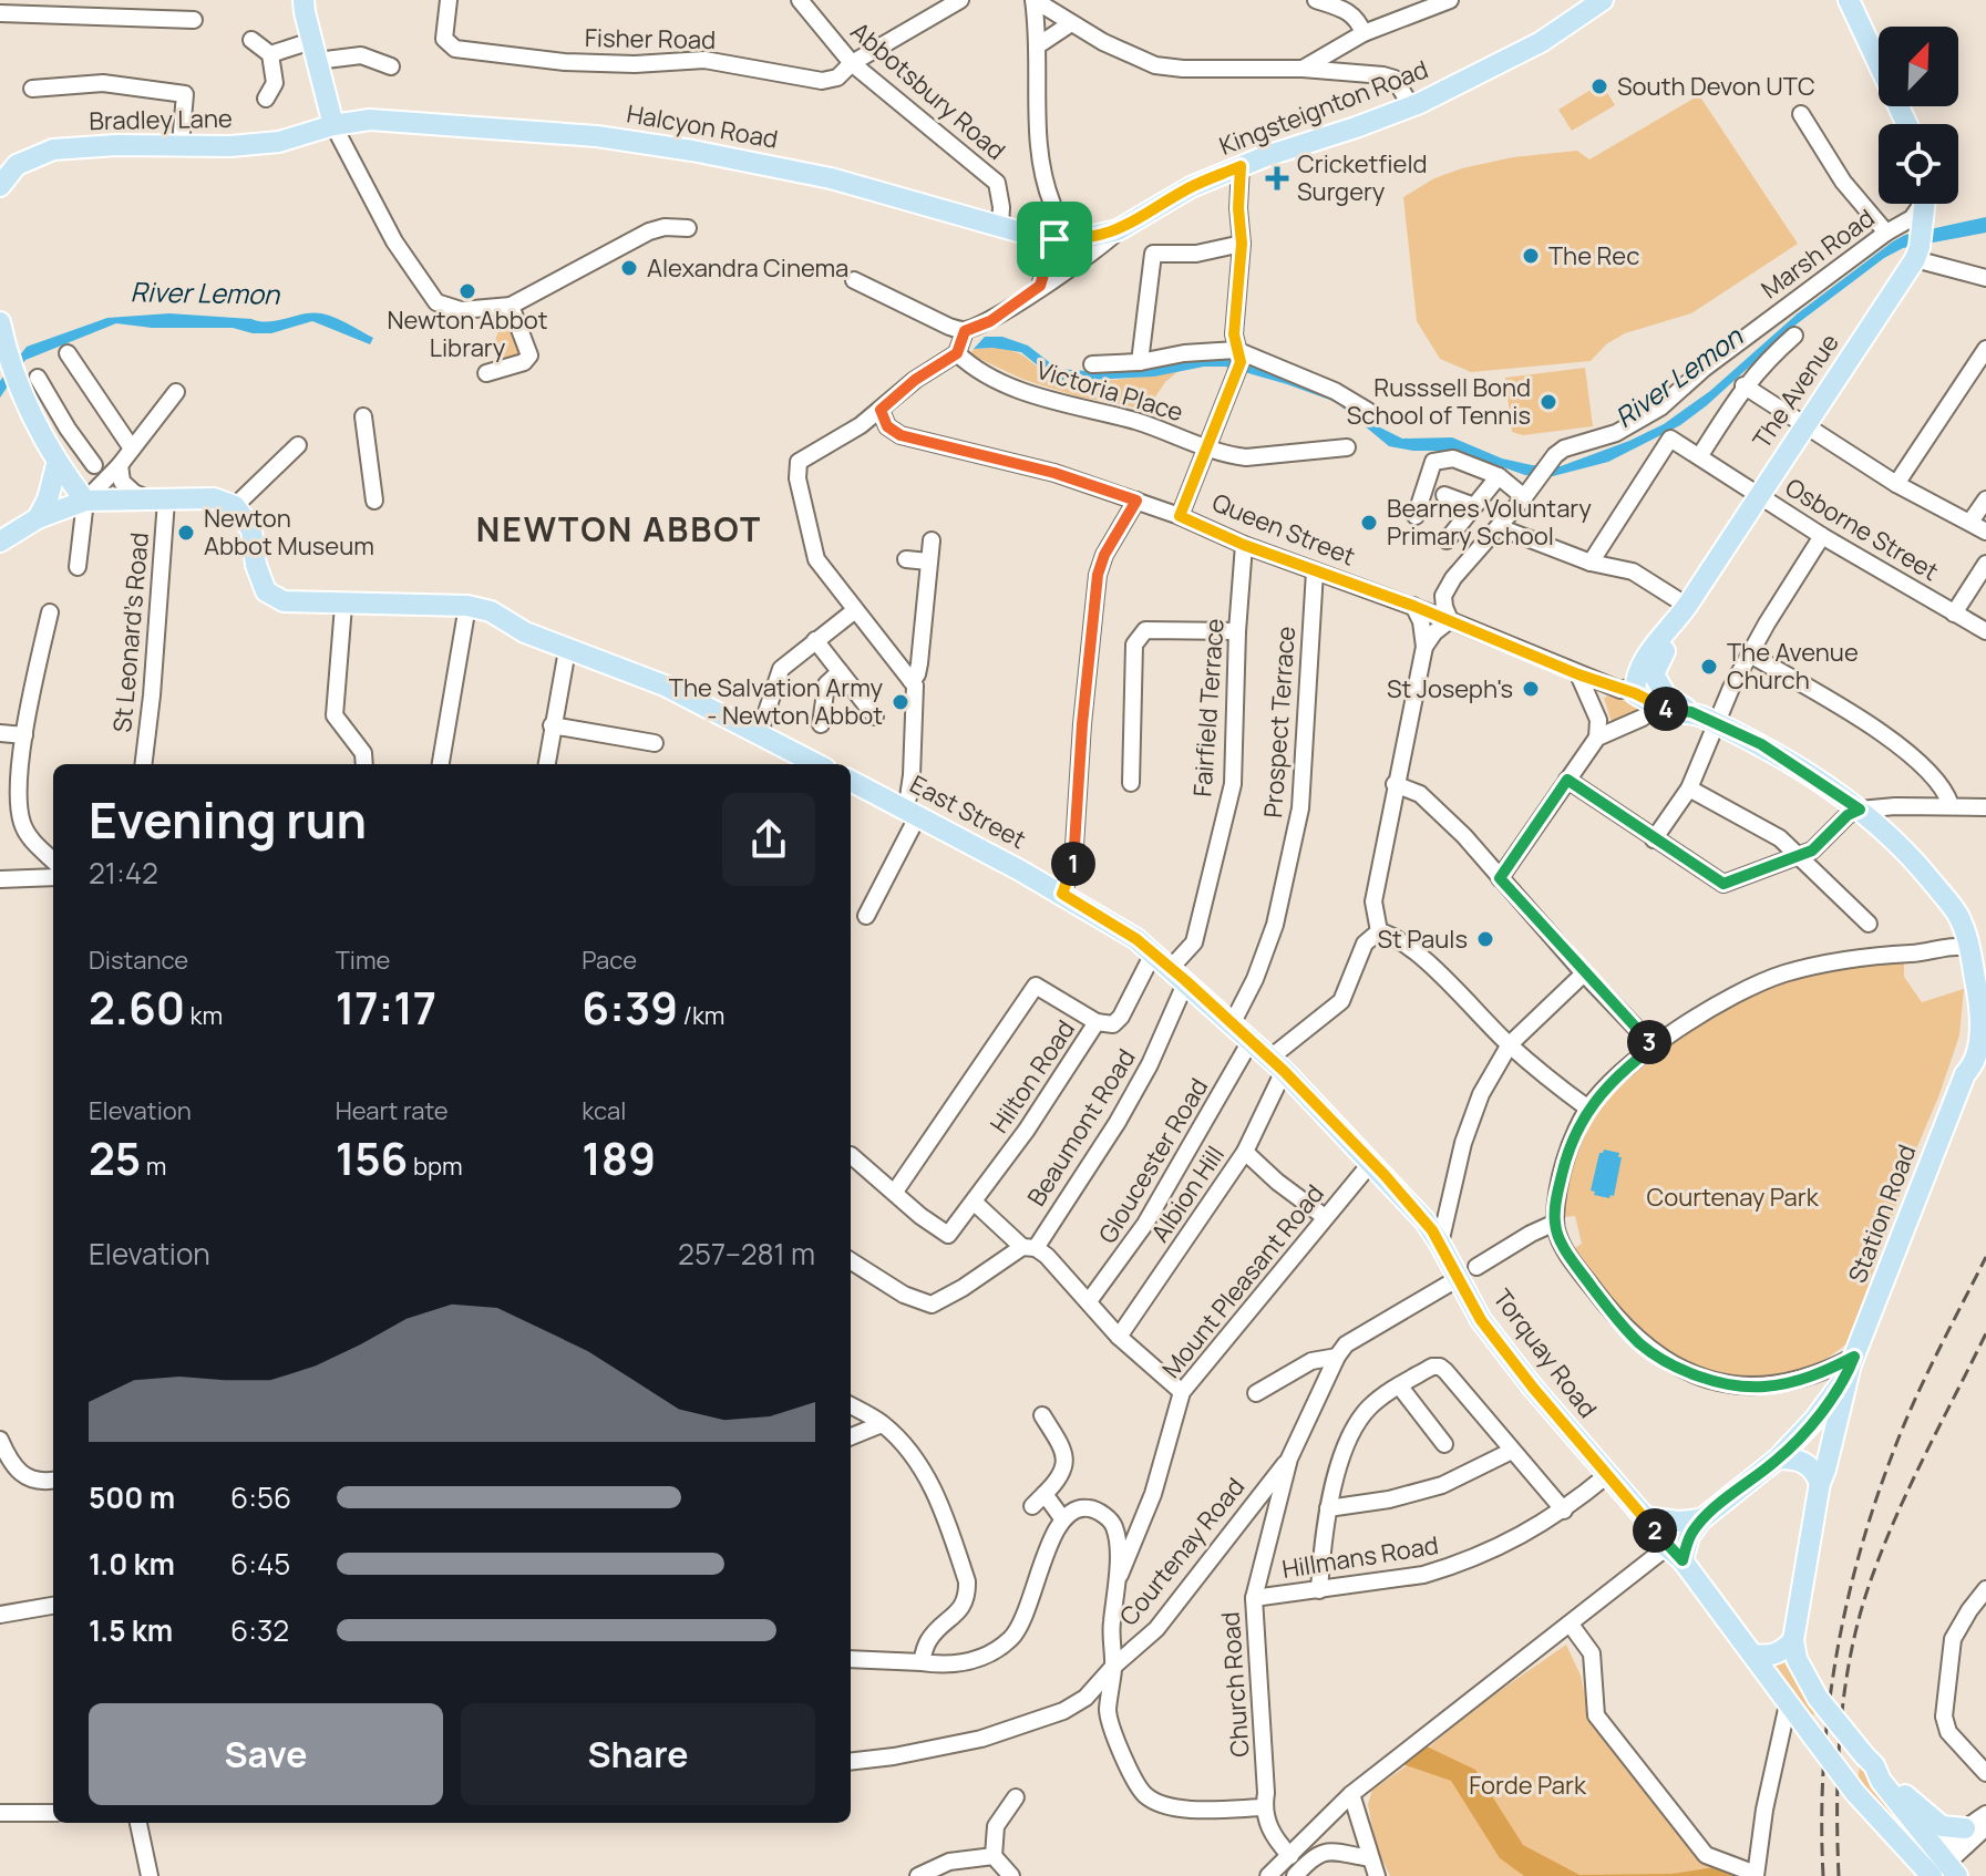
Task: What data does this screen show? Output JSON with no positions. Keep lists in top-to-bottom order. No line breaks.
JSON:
{"streets":{"main road":["Kingsteignton Road","Bradley Lane","Halcyon Road","The Avenue","Queen Street","East Street","Station Road","Torquay Road"],"street":["Fisher Road","Abbotsbury Road","Marsh Road","Victoria Place","Osborne Street","St Leonard's Road","Fairfield Terrace","Prospect Terrace","Hilton Road","Beaumont Road","Gloucester Road","Albion Hill","Mount Pleasant Road","Courtenay Road","Hillmans Road","Church Road"]},"crossings":[["Fisher Road","Abbotsbury Road"],["Abbotsbury Road","Halcyon Road"],["Kingsteignton Road","Halcyon Road"],["Bradley Lane","Halcyon Road"],["The Avenue","Queen Street"],["The Avenue","Osborne Street"],["Queen Street","Fairfield Terrace"],["Queen Street","Prospect Terrace"],["Queen Street","Station Road"],["Fairfield Terrace","East Street"],["Fairfield Terrace","Beaumont Road"],["Prospect Terrace","East Street"],["East Street","Hilton Road"],["East Street","Beaumont Road"],["East Street","Gloucester Road"],["East Street","Albion Hill"],["East Street","Torquay Road"],["Albion Hill","Torquay Road"],["Mount Pleasant Road","Courtenay Road"],["Torquay Road","Hillmans Road"],["Torquay Road","Church Road"],["Courtenay Road","Church Road"],["Hillmans Road","Church Road"]],"districts":["NEWTON ABBOT"],"water":["River Lemon"],"parks":["Courtenay Park","Forde Park"],"places":{"other":["South Devon UTC","The Rec","Alexandra Cinema","Newton Abbot Library","Russsell Bond School of Tennis","Bearnes Voluntary Primary School","Newton Abbot Museum","The Avenue Church","St Joseph's","The Salvation Army - Newton Abbot","St Pauls"],"health":["Cricketfield Surgery"]},"north":"top right","page":{"pins":["4","1","3","2"],"heading":["Evening run","21:42"],"stats":[["Distance","2.60 km"],["Time","17:17"],["Pace","6:39 /km"],["Elevation","25 m"],["Heart rate","156 bpm"],["kcal","189"]],"chart":["Elevation","257–281 m"],"list":[{"name":"500 m","note":"6:56"},{"name":"1.0 km","note":"6:45"},{"name":"1.5 km","note":"6:32"}],"buttons":["Save","Share"]}}
